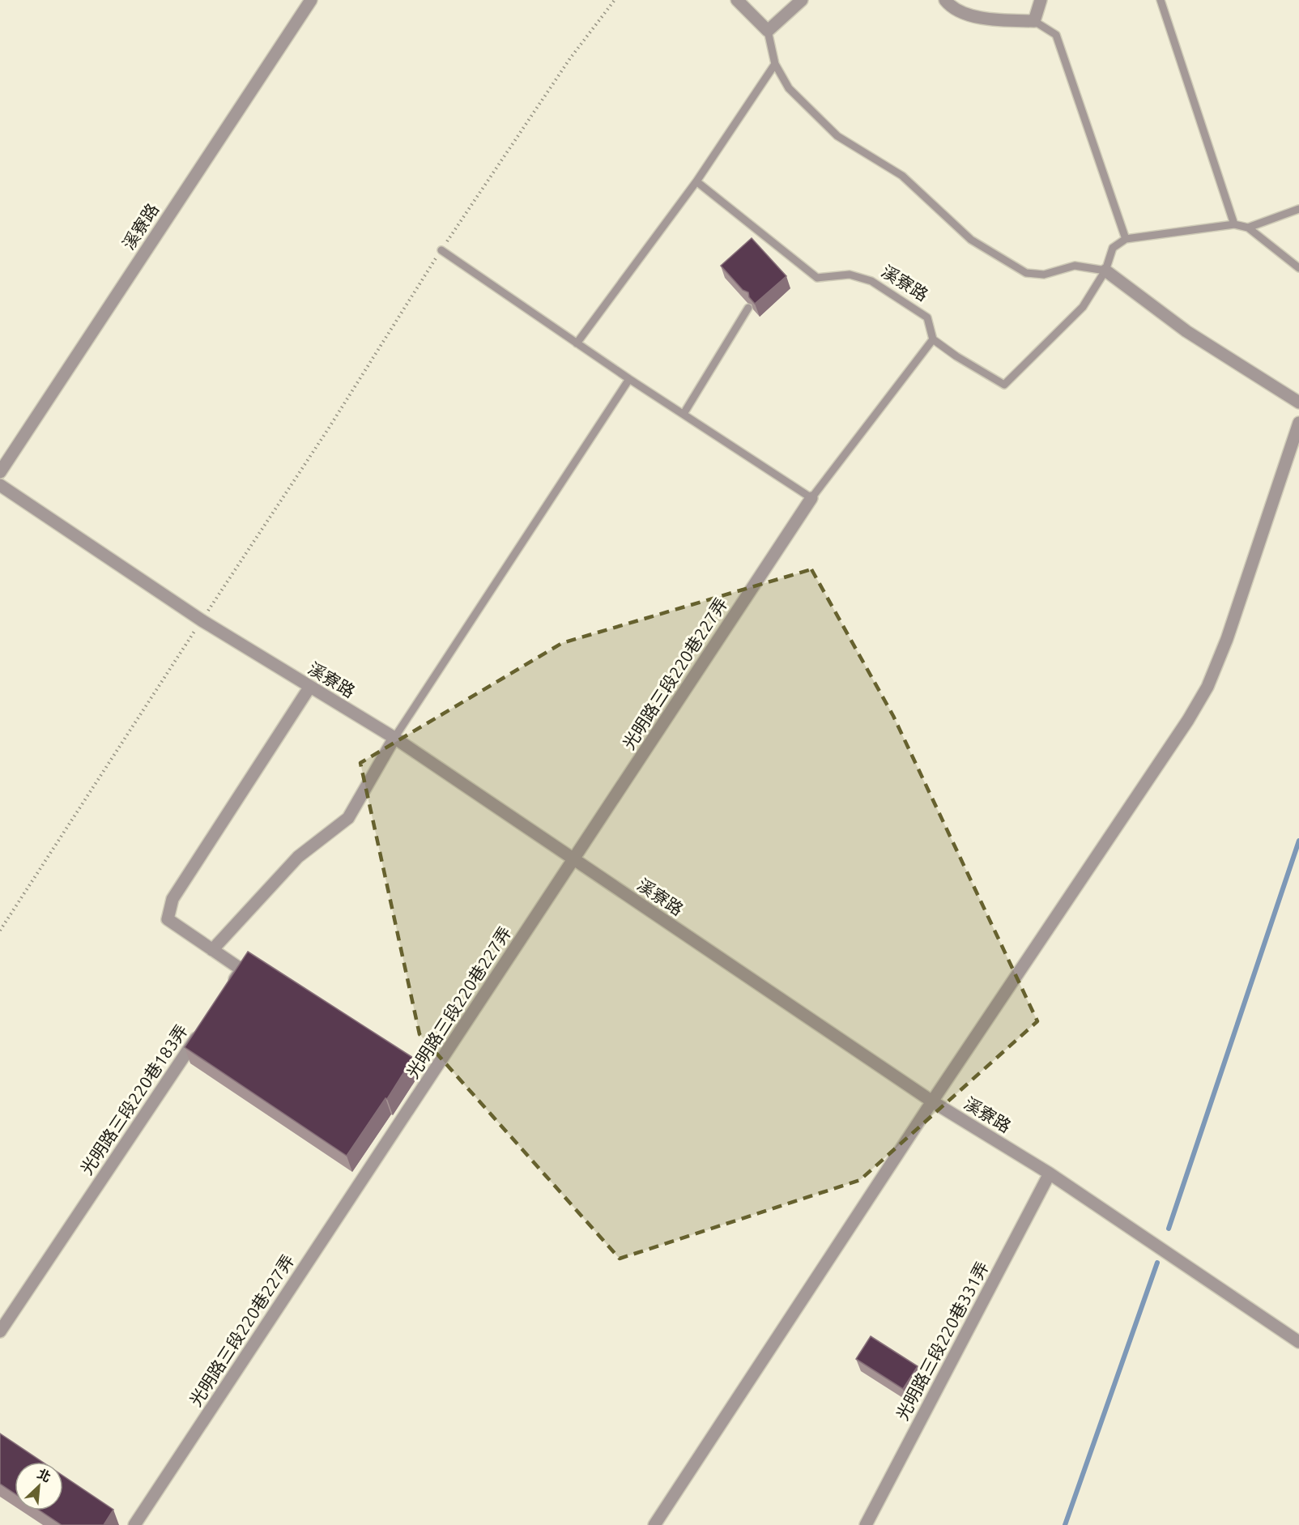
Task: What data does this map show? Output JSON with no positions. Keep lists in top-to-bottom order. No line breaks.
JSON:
{"streets":{"street":["溪寮路","光明路三段220巷227弄","光明路三段220巷183弄","光明路三段220巷331弄"]},"crossings":[["溪寮路","光明路三段220巷227弄"],["溪寮路","光明路三段220巷331弄"]],"north":"top right"}
